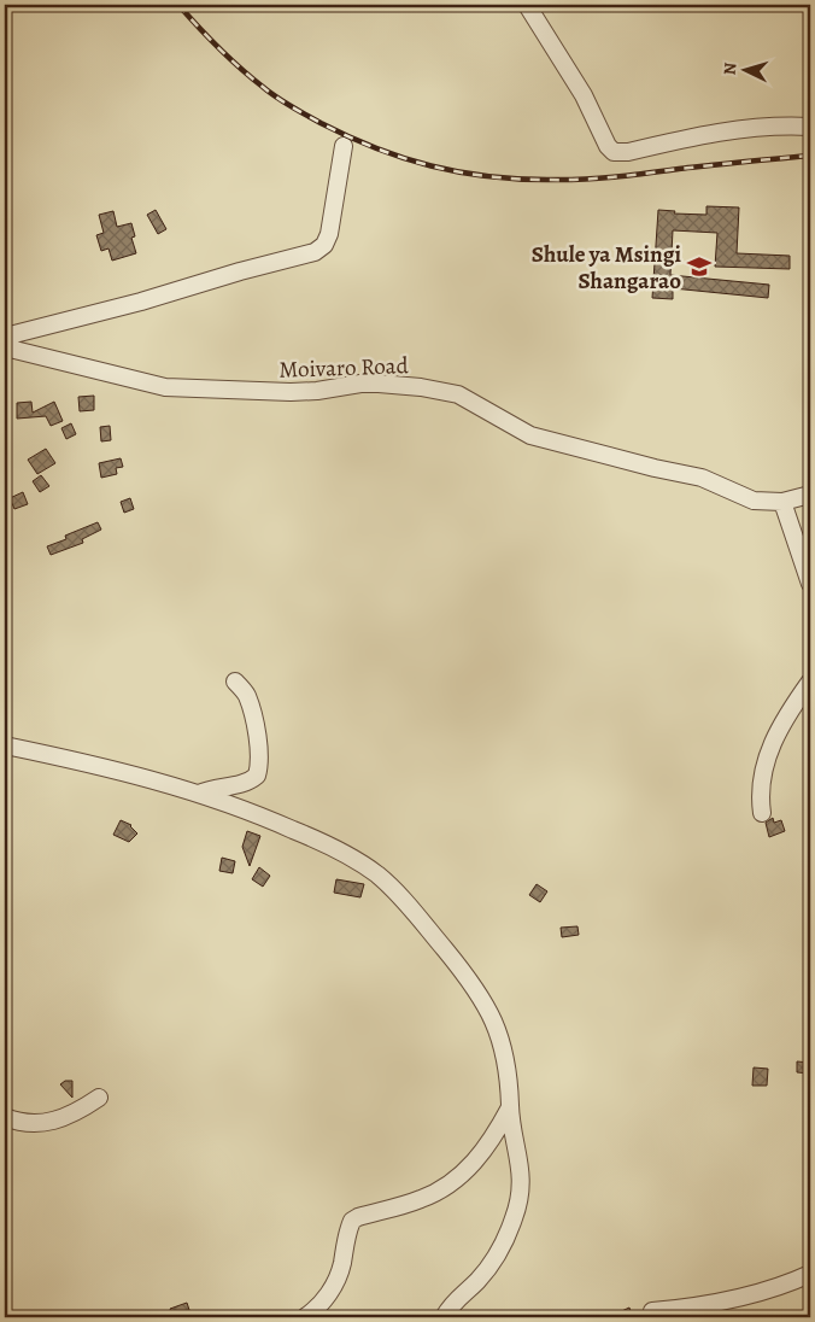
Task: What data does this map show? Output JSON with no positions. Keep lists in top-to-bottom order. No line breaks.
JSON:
{"streets":{"street":["Moivaro Road"]},"places":{"school or university":["Shule ya Msingi Shangarao"]},"north":"left"}
